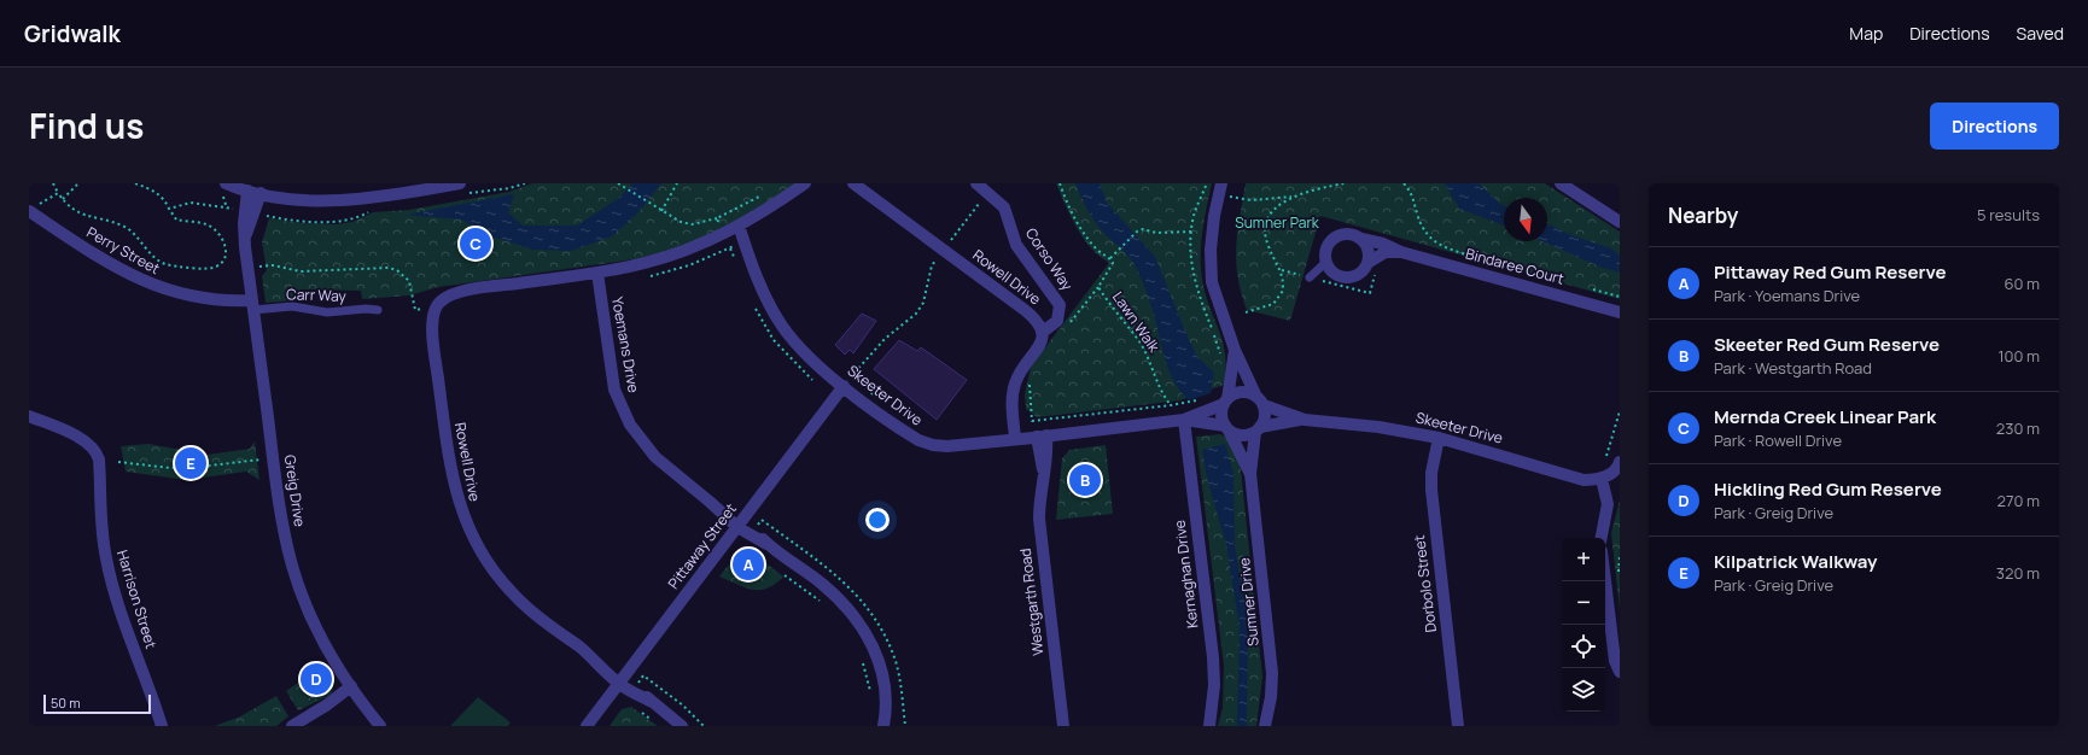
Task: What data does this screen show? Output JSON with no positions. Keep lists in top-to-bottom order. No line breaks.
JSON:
{"streets":{"street":["Perry Street","Corso Way","Bindaree Court","Rowell Drive","Yoemans Drive","Skeeter Drive","Greig Drive","Pittaway Street","Kernaghan Drive","Dorbolo Street","Harrison Street","Westgarth Road","Sumner Drive"],"lane":["Carr Way"],"path":["Lawn Walk"]},"crossings":[["Perry Street","Carr Way"],["Perry Street","Greig Drive"],["Corso Way","Rowell Drive"],["Rowell Drive","Yoemans Drive"],["Rowell Drive","Skeeter Drive"],["Rowell Drive","Pittaway Street"],["Carr Way","Greig Drive"],["Yoemans Drive","Pittaway Street"],["Skeeter Drive","Pittaway Street"],["Skeeter Drive","Kernaghan Drive"],["Skeeter Drive","Dorbolo Street"],["Skeeter Drive","Westgarth Road"],["Skeeter Drive","Sumner Drive"]],"parks":["Sumner Park"],"scale_bar":"50 m","north":"bottom","page":{"header":"Gridwalk","nav":["Map","Directions","Saved"],"title":"Find us","buttons":"Directions","heading":["Nearby","5 results"],"pins":["C","E","B","A","D"],"list":[{"mark":"A","name":"Pittaway Red Gum Reserve","note":"Park · Yoemans Drive","value":"60 m"},{"mark":"B","name":"Skeeter Red Gum Reserve","note":"Park · Westgarth Road","value":"100 m"},{"mark":"C","name":"Mernda Creek Linear Park","note":"Park · Rowell Drive","value":"230 m"},{"mark":"D","name":"Hickling Red Gum Reserve","note":"Park · Greig Drive","value":"270 m"},{"mark":"E","name":"Kilpatrick Walkway","note":"Park · Greig Drive","value":"320 m"}],"map_buttons":["+","−"],"scale":"50 m"}}
